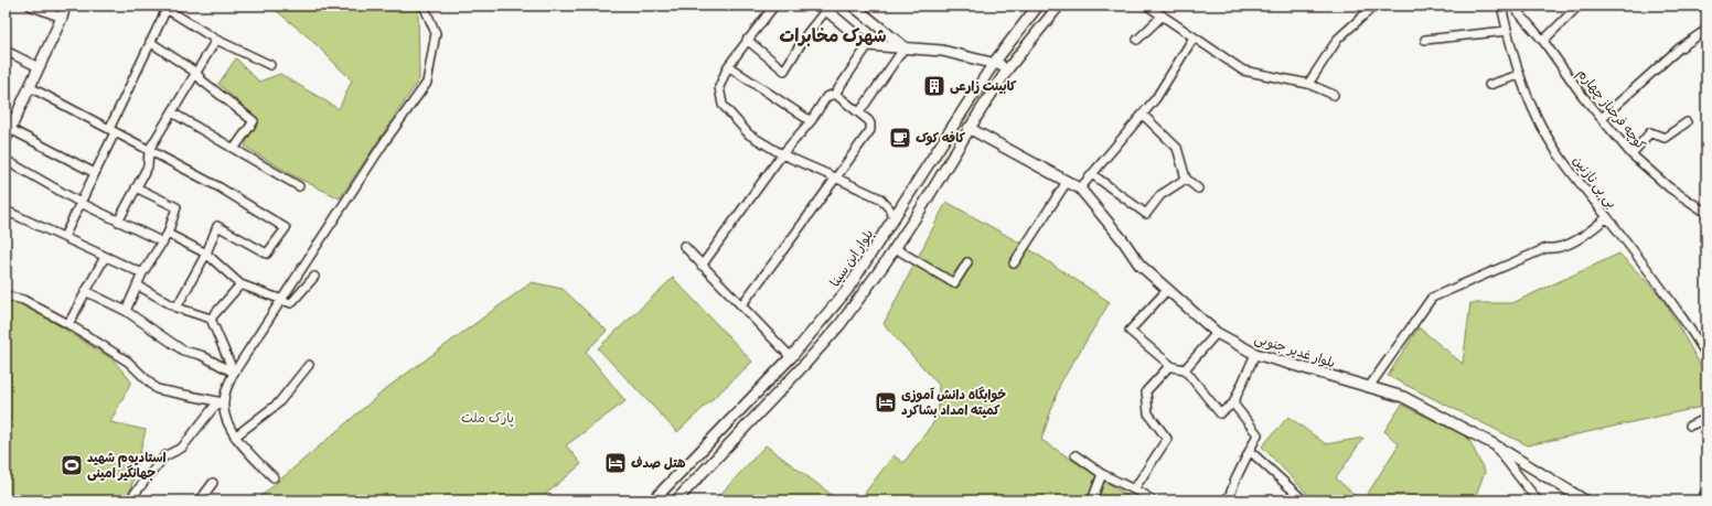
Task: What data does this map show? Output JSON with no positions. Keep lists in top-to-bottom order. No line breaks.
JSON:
{"streets":{"main road":["بلوار ابن سینا","بلوار غدیر جنوبی"],"street":["کوچه فرحناز چهارم","بی بی نازنین"]},"districts":["شهرک مخابرات"],"parks":["پارک ملت"],"places":{"building":["کابینت زارعی"],"cafe":["کافه کوک"],"hotel":["خوابگاه دانش آموزی کمیته امداد بشاکرد","هتل صدف"],"sports":["استادیوم شهید جهانگیر امینی"]}}
